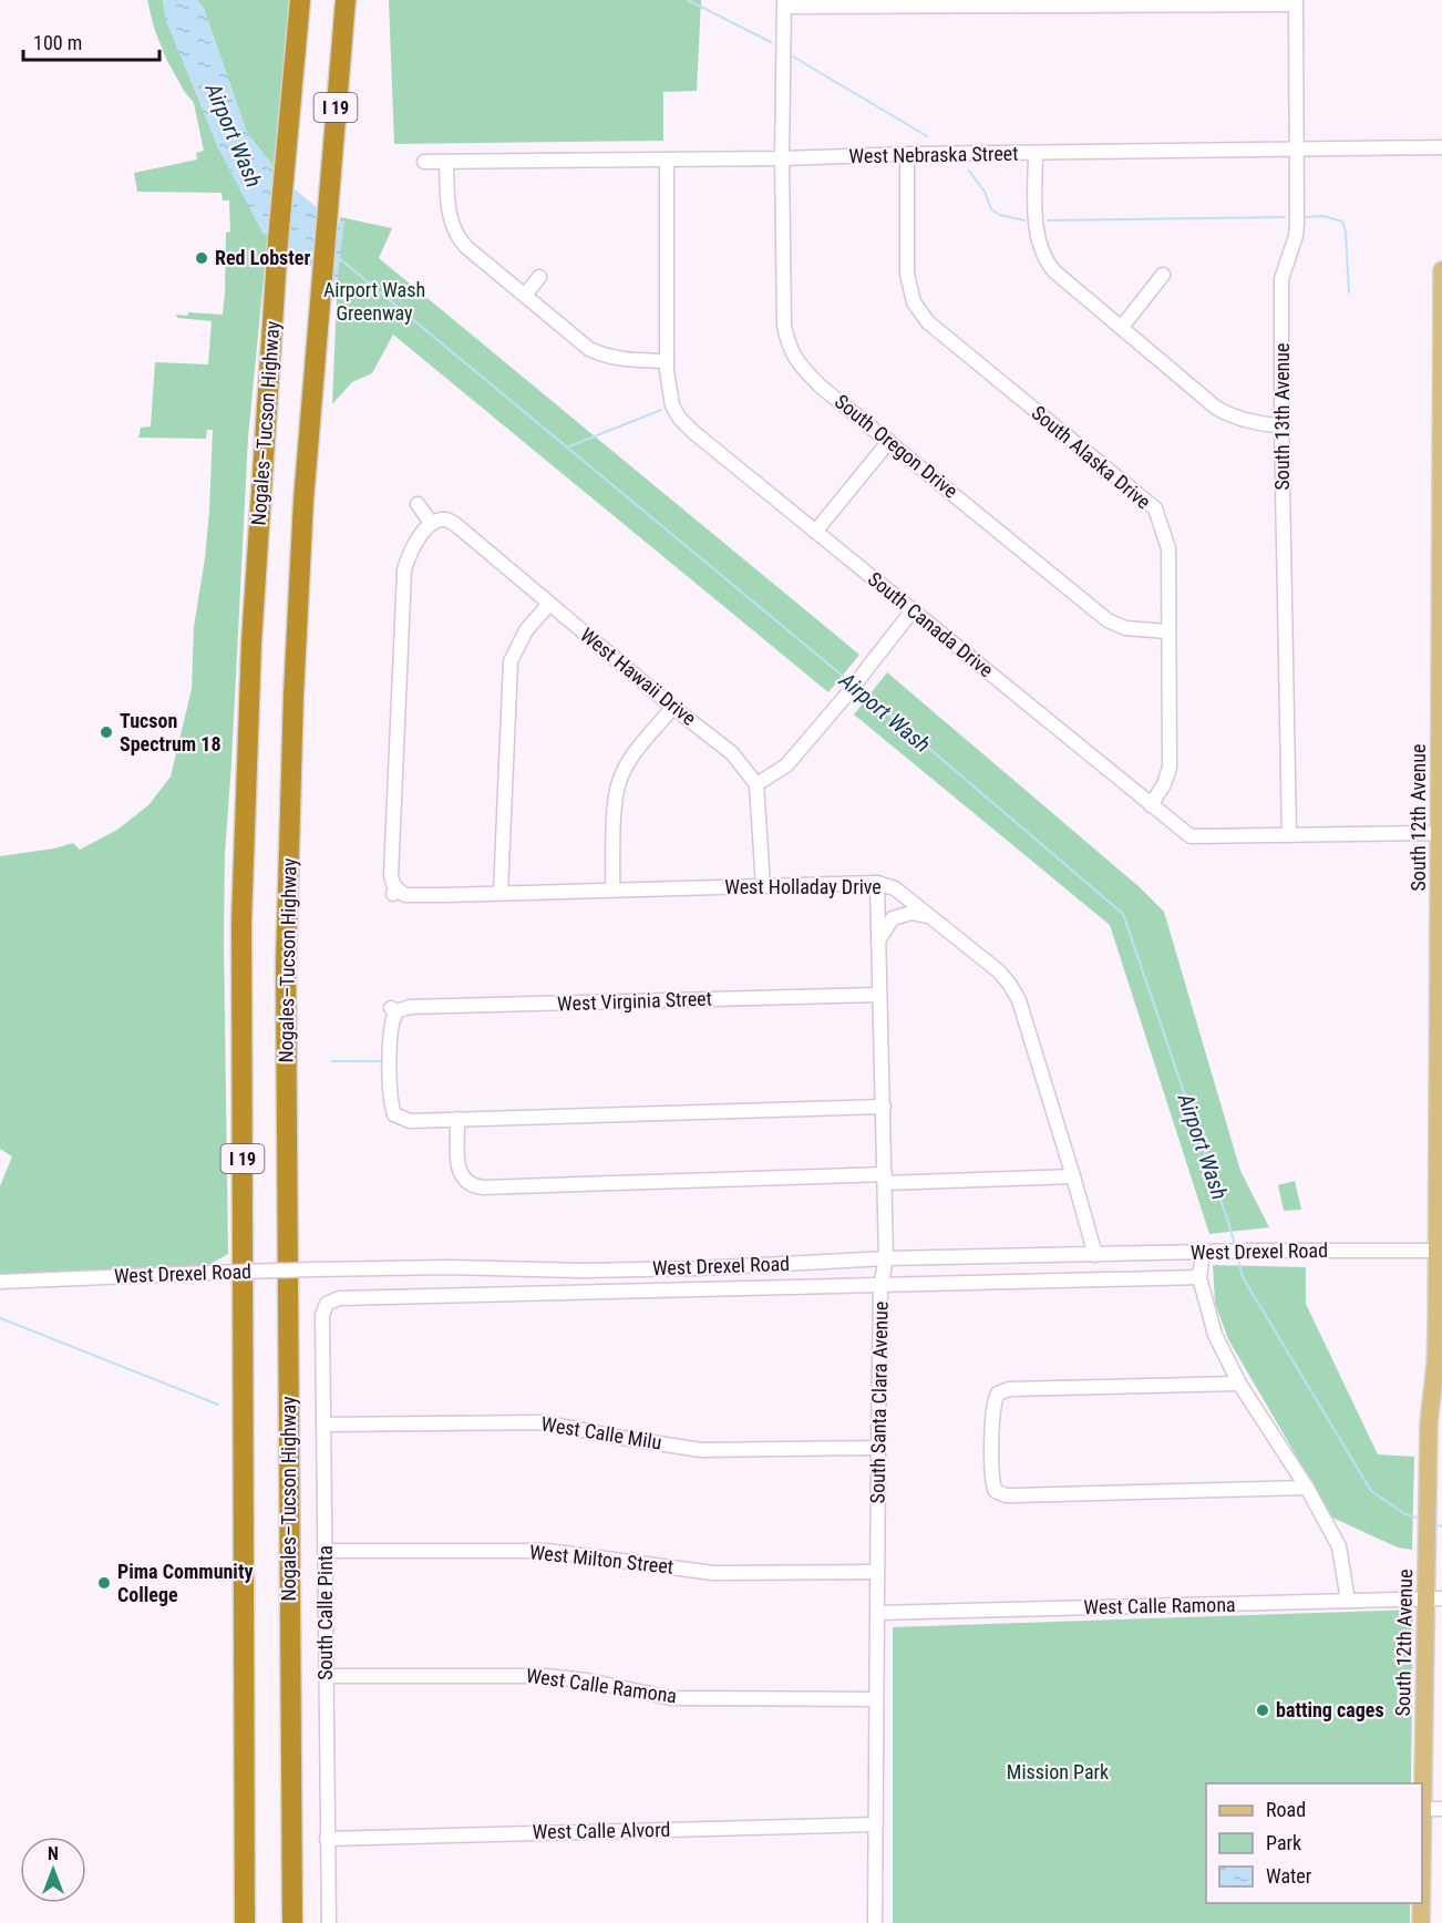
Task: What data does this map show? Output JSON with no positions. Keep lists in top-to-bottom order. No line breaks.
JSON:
{"streets":{"highway":["I 19","Nogales–Tucson Highway"],"main road":["South 12th Avenue"],"street":["West Nebraska Street","South 13th Avenue","South Oregon Drive","South Alaska Drive","South Canada Drive","West Hawaii Drive","West Holladay Drive","West Virginia Street","West Drexel Road","South Santa Clara Avenue","West Calle Milu","West Milton Street","West Calle Ramona","South Calle Pinta","West Calle Alvord"]},"crossings":[["West Nebraska Street","South 13th Avenue"],["West Nebraska Street","South Oregon Drive"],["West Nebraska Street","South Alaska Drive"],["West Nebraska Street","South Canada Drive"],["South 13th Avenue","South Canada Drive"],["South Oregon Drive","South Alaska Drive"],["South Alaska Drive","South Canada Drive"],["South Canada Drive","South 12th Avenue"],["West Hawaii Drive","West Holladay Drive"],["South 12th Avenue","West Drexel Road"],["South 12th Avenue","West Calle Ramona"],["West Holladay Drive","West Drexel Road"],["West Holladay Drive","South Santa Clara Avenue"],["West Virginia Street","South Santa Clara Avenue"],["West Drexel Road","South Santa Clara Avenue"],["West Drexel Road","South Calle Pinta"],["South Santa Clara Avenue","West Calle Milu"],["South Santa Clara Avenue","West Milton Street"],["South Santa Clara Avenue","West Calle Ramona"],["South Santa Clara Avenue","West Calle Alvord"],["West Calle Milu","South Calle Pinta"],["West Milton Street","South Calle Pinta"],["West Calle Ramona","South Calle Pinta"],["South Calle Pinta","West Calle Alvord"]],"water":["Airport Wash"],"parks":["Airport Wash Greenway","Mission Park"],"places":["Red Lobster","Tucson Spectrum 18","Pima Community College","batting cages"],"legend":["Road","Park","Water"],"scale_bar":"100 m","north":"top"}
